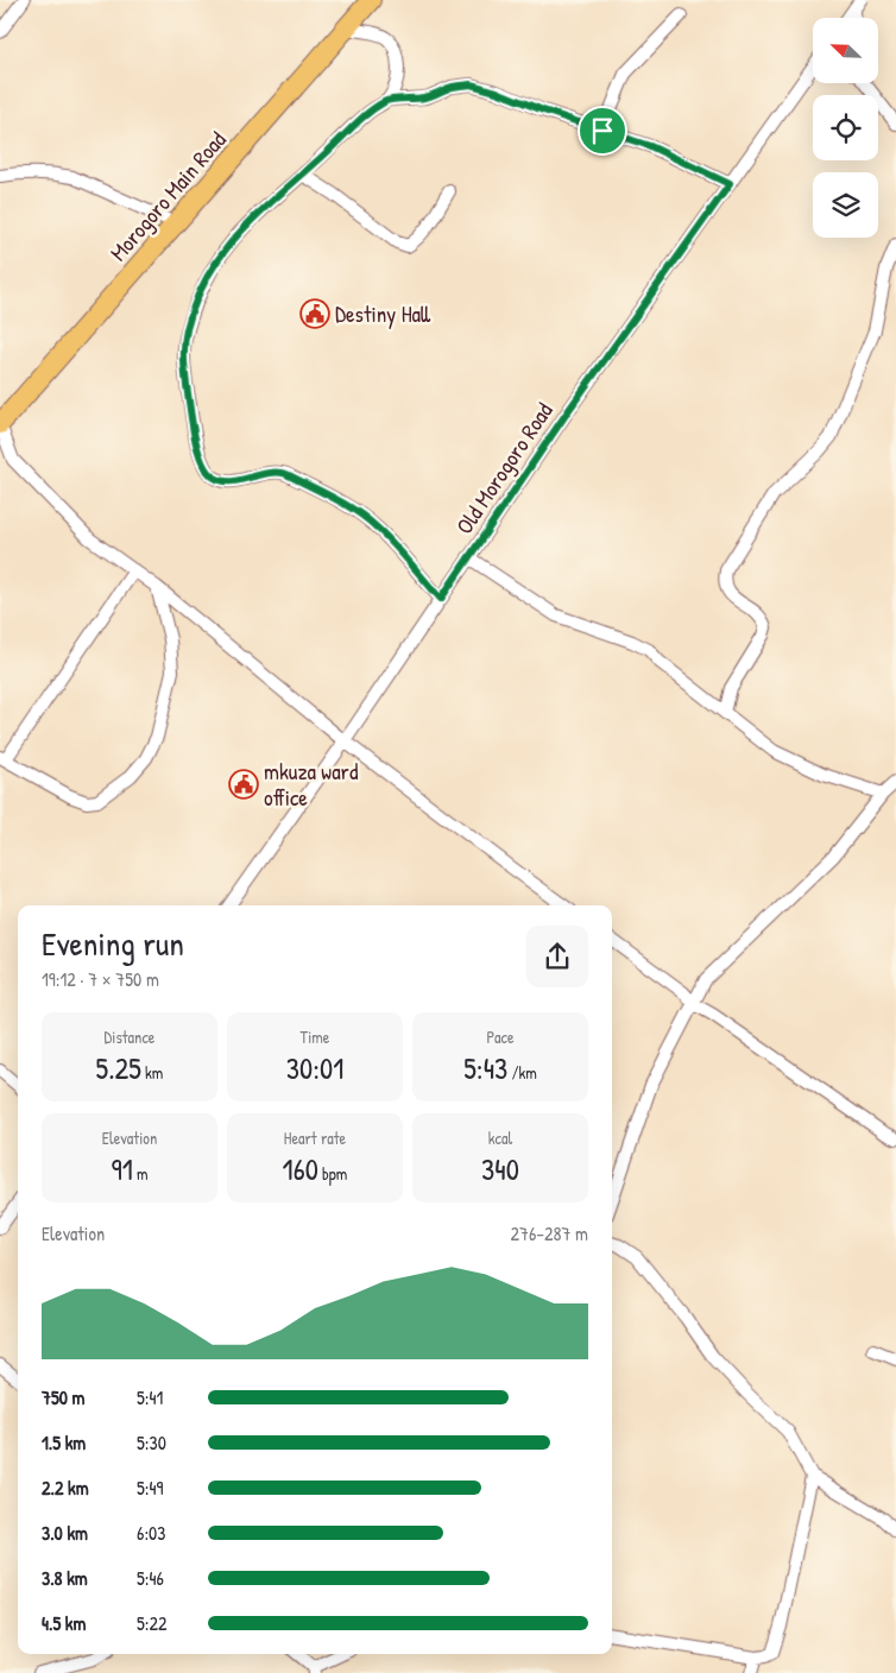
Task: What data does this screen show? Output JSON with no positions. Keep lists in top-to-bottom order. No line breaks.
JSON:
{"streets":{"highway":["Morogoro Main Road"],"street":["Old Morogoro Road"]},"places":{"public building":["Destiny Hall","mkuza ward office"]},"north":"top left","page":{"heading":["Evening run","19:12 · 7 × 750 m"],"stats":[["Distance","5.25 km"],["Time","30:01"],["Pace","5:43 /km"],["Elevation","91 m"],["Heart rate","160 bpm"],["kcal","340"]],"chart":["Elevation","276–287 m"],"list":[{"name":"750 m","note":"5:41"},{"name":"1.5 km","note":"5:30"},{"name":"2.2 km","note":"5:49"},{"name":"3.0 km","note":"6:03"},{"name":"3.8 km","note":"5:46"},{"name":"4.5 km","note":"5:22"}]}}
